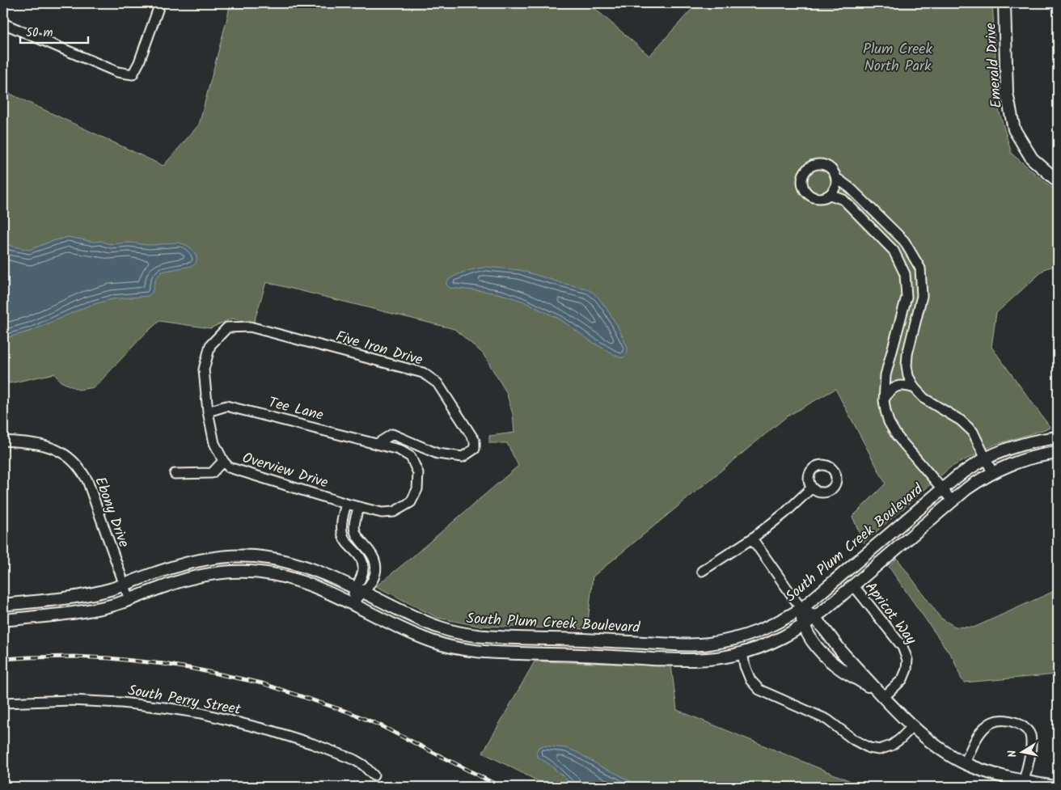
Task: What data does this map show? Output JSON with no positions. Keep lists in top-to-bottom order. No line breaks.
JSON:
{"streets":{"street":["Emerald Drive","Five Iron Drive","Tee Lane","Overview Drive","Ebony Drive","South Plum Creek Boulevard","Apricot Way","South Perry Street"]},"crossings":[["Five Iron Drive","Tee Lane"],["Five Iron Drive","Overview Drive"],["Tee Lane","Overview Drive"],["Ebony Drive","South Plum Creek Boulevard"]],"parks":["Plum Creek North Park"],"scale_bar":"50 m","north":"left"}
